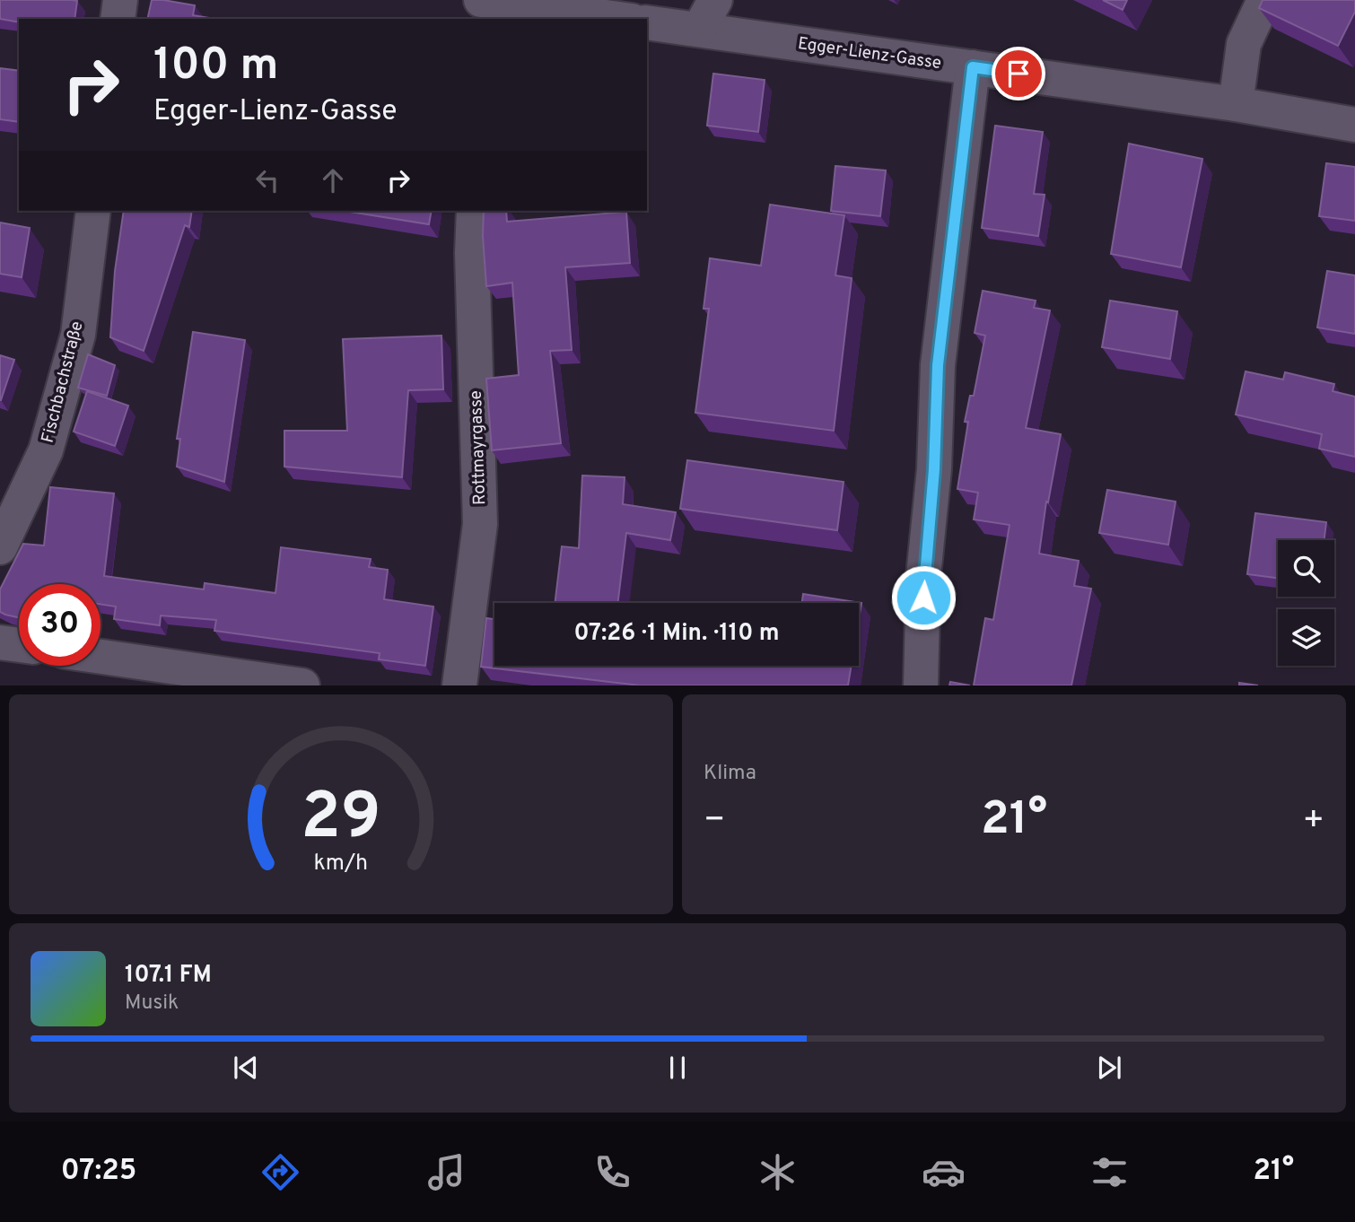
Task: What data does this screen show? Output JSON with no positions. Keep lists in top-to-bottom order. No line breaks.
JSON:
{"streets":{"street":["Egger-Lienz-Gasse","Fischbachstraße","Rottmayrgasse"]},"page":{"turn":["100 m","Egger-Lienz-Gasse"],"limit":"30","trip":"07:26 · 1 Min. · 110 m","tile":"Klima","heat":["−","21°","+"],"song":["107.1 FM","Musik"],"tabs":["07:25","21°"],"gauge":["29","km/h"]}}
